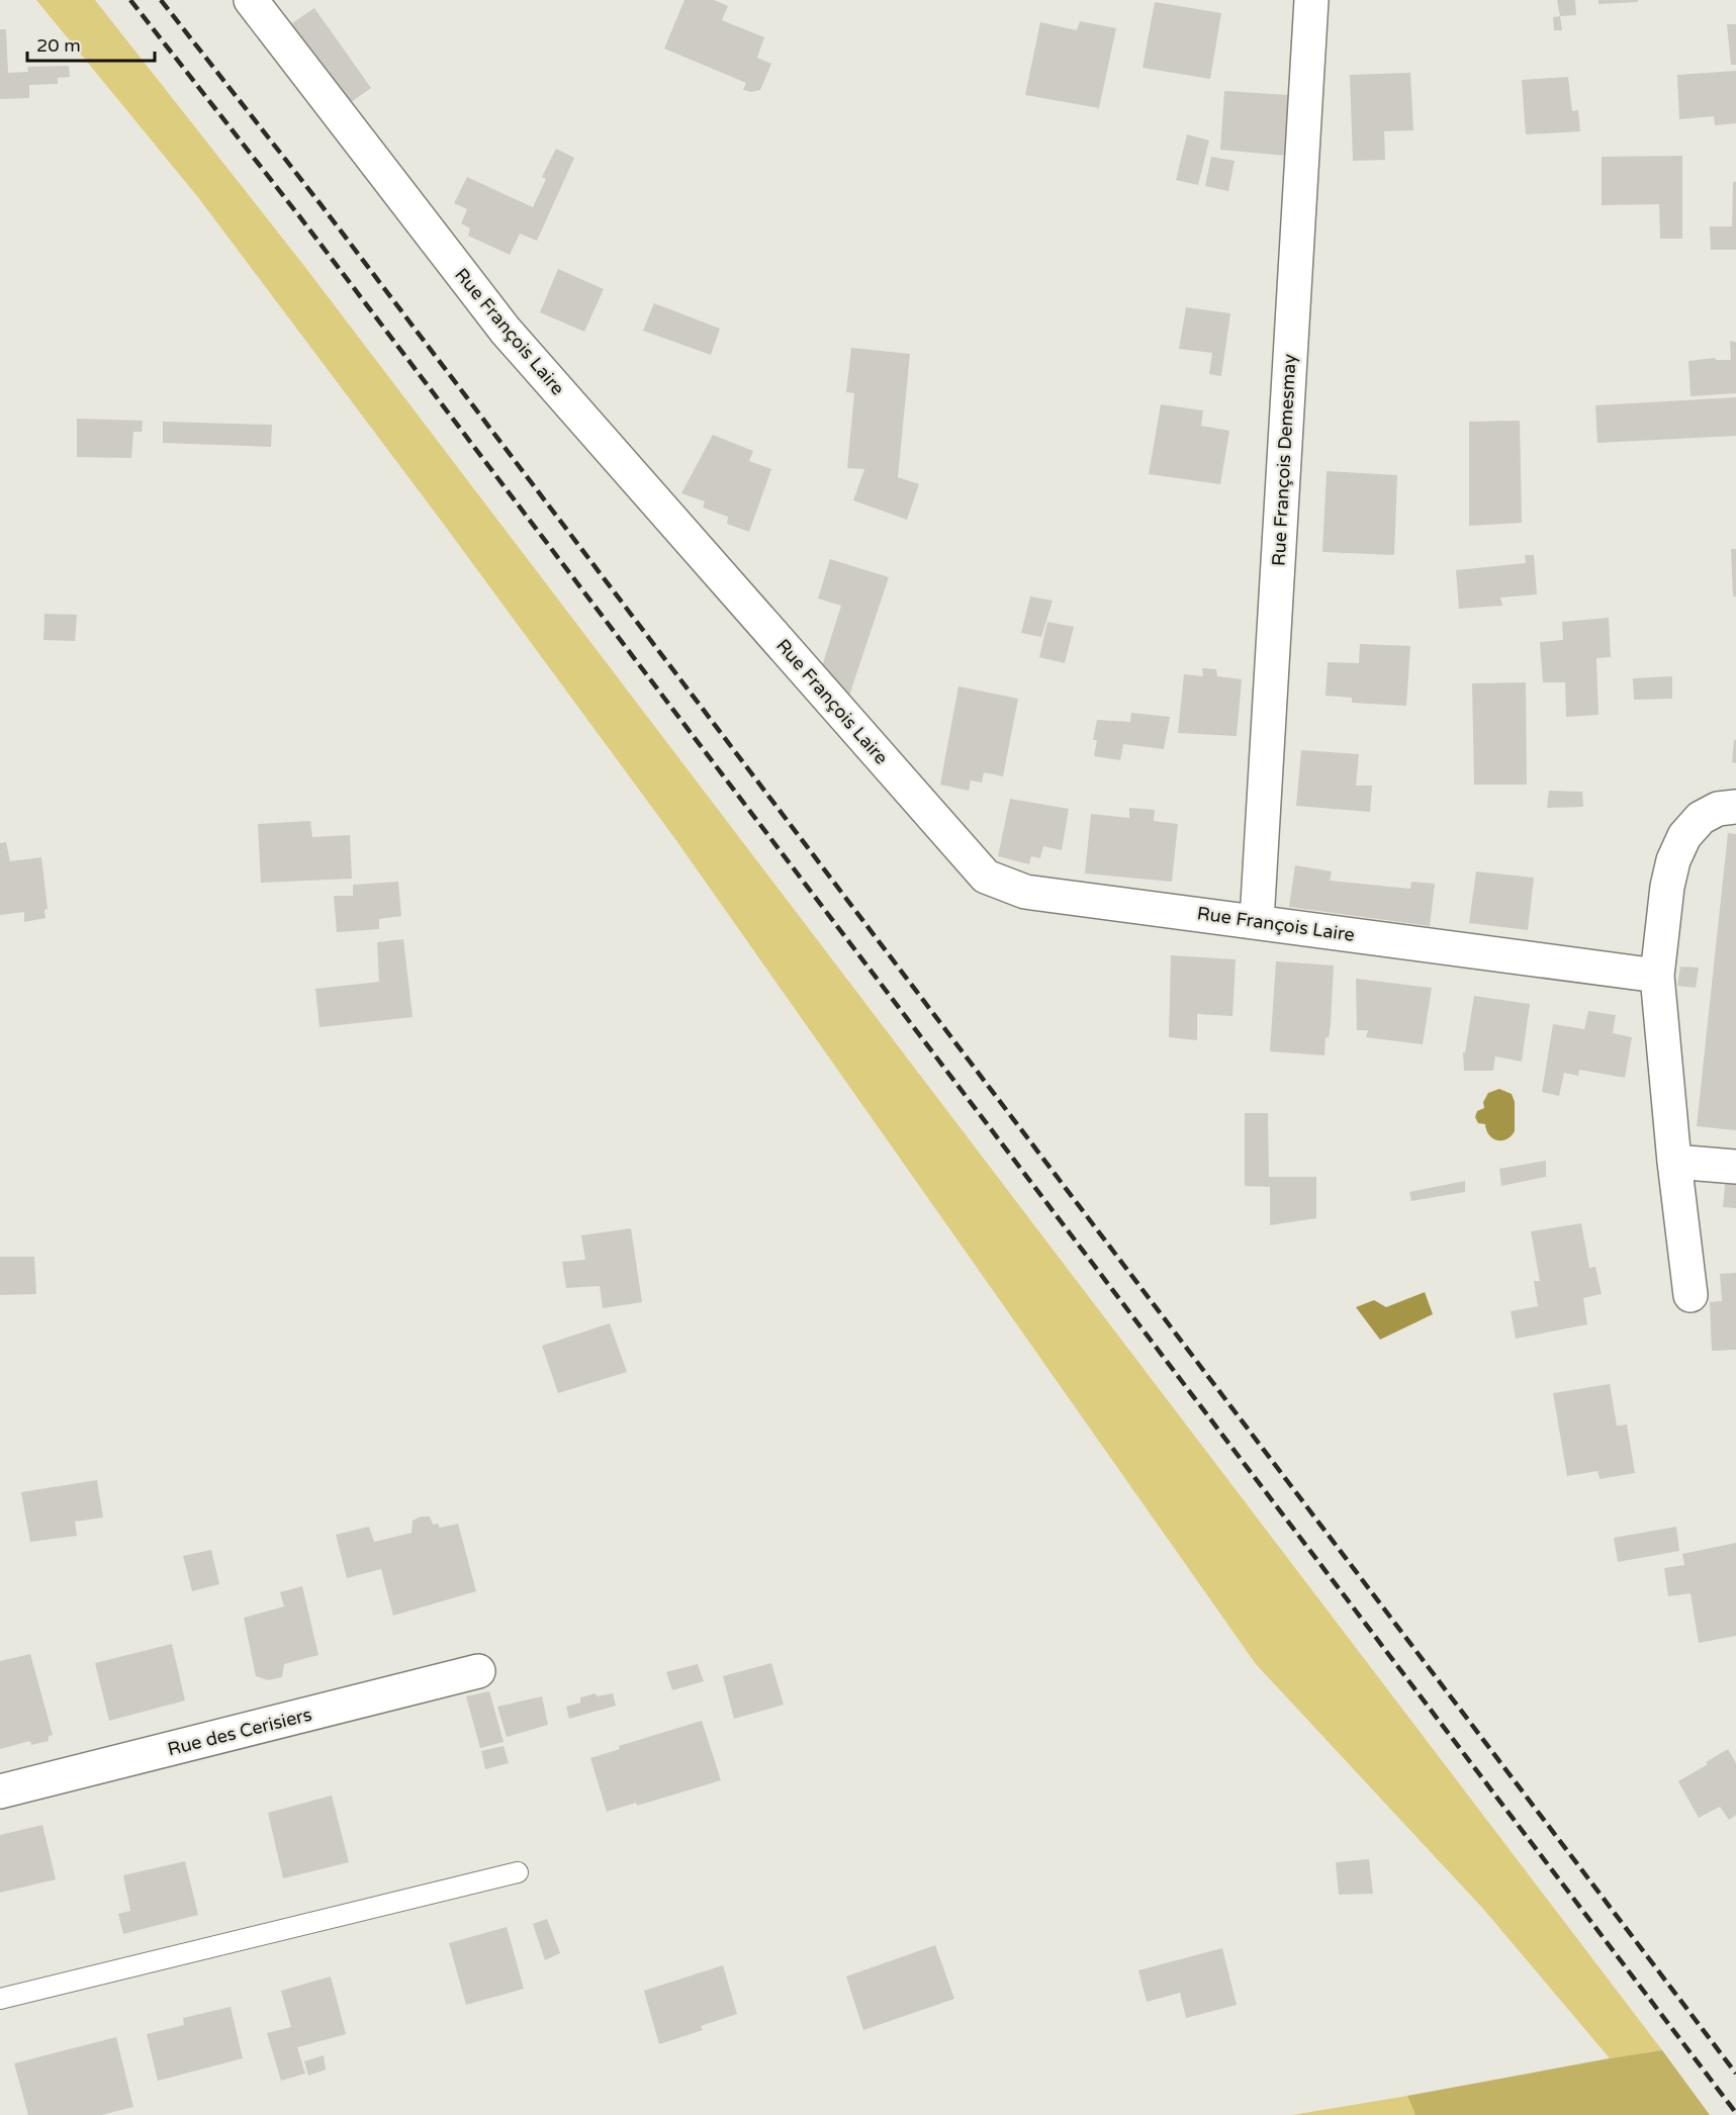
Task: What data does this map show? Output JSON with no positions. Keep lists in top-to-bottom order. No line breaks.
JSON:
{"streets":{"street":["Rue François Laire","Rue François Demesmay","Rue des Cerisiers"]},"crossings":[["Rue François Laire","Rue François Demesmay"]],"scale_bar":"20 m"}
